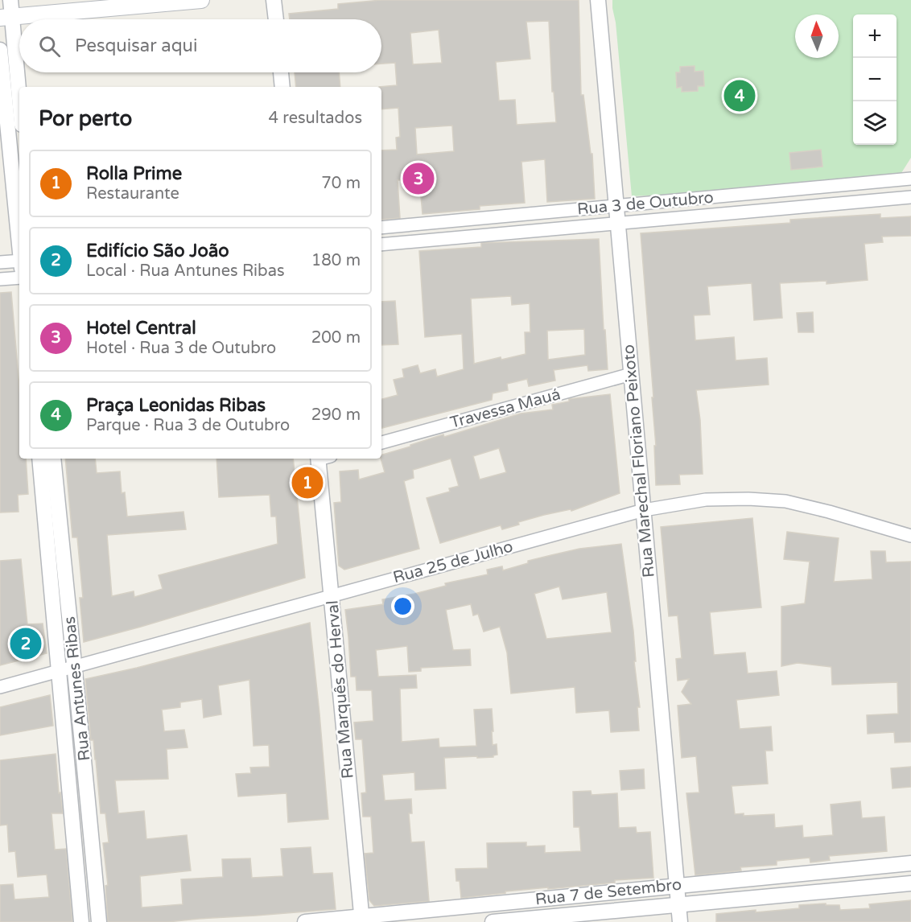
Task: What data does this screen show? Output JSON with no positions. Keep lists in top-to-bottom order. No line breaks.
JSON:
{"streets":{"street":["Rua 3 de Outubro","Travessa Mauá","Rua Marechal Floriano Peixoto","Rua 25 de Julho","Rua Antunes Ribas","Rua Marquês do Herval","Rua 7 de Setembro"]},"crossings":[["Rua 3 de Outubro","Rua Marechal Floriano Peixoto"],["Travessa Mauá","Rua Marechal Floriano Peixoto"],["Rua Marechal Floriano Peixoto","Rua 25 de Julho"],["Rua Marechal Floriano Peixoto","Rua 7 de Setembro"],["Rua 25 de Julho","Rua Antunes Ribas"],["Rua 25 de Julho","Rua Marquês do Herval"],["Rua Marquês do Herval","Rua 7 de Setembro"]],"north":"top","page":{"map_buttons":["+","−"],"search":"Pesquisar aqui","pins":["4","3","1","2"],"heading":["Por perto","4 resultados"],"list":[{"mark":"1","name":"Rolla Prime","note":"Restaurante","value":"70 m"},{"mark":"2","name":"Edifício São João","note":"Local · Rua Antunes Ribas","value":"180 m"},{"mark":"3","name":"Hotel Central","note":"Hotel · Rua 3 de Outubro","value":"200 m"},{"mark":"4","name":"Praça Leonidas Ribas","note":"Parque · Rua 3 de Outubro","value":"290 m"}]}}
